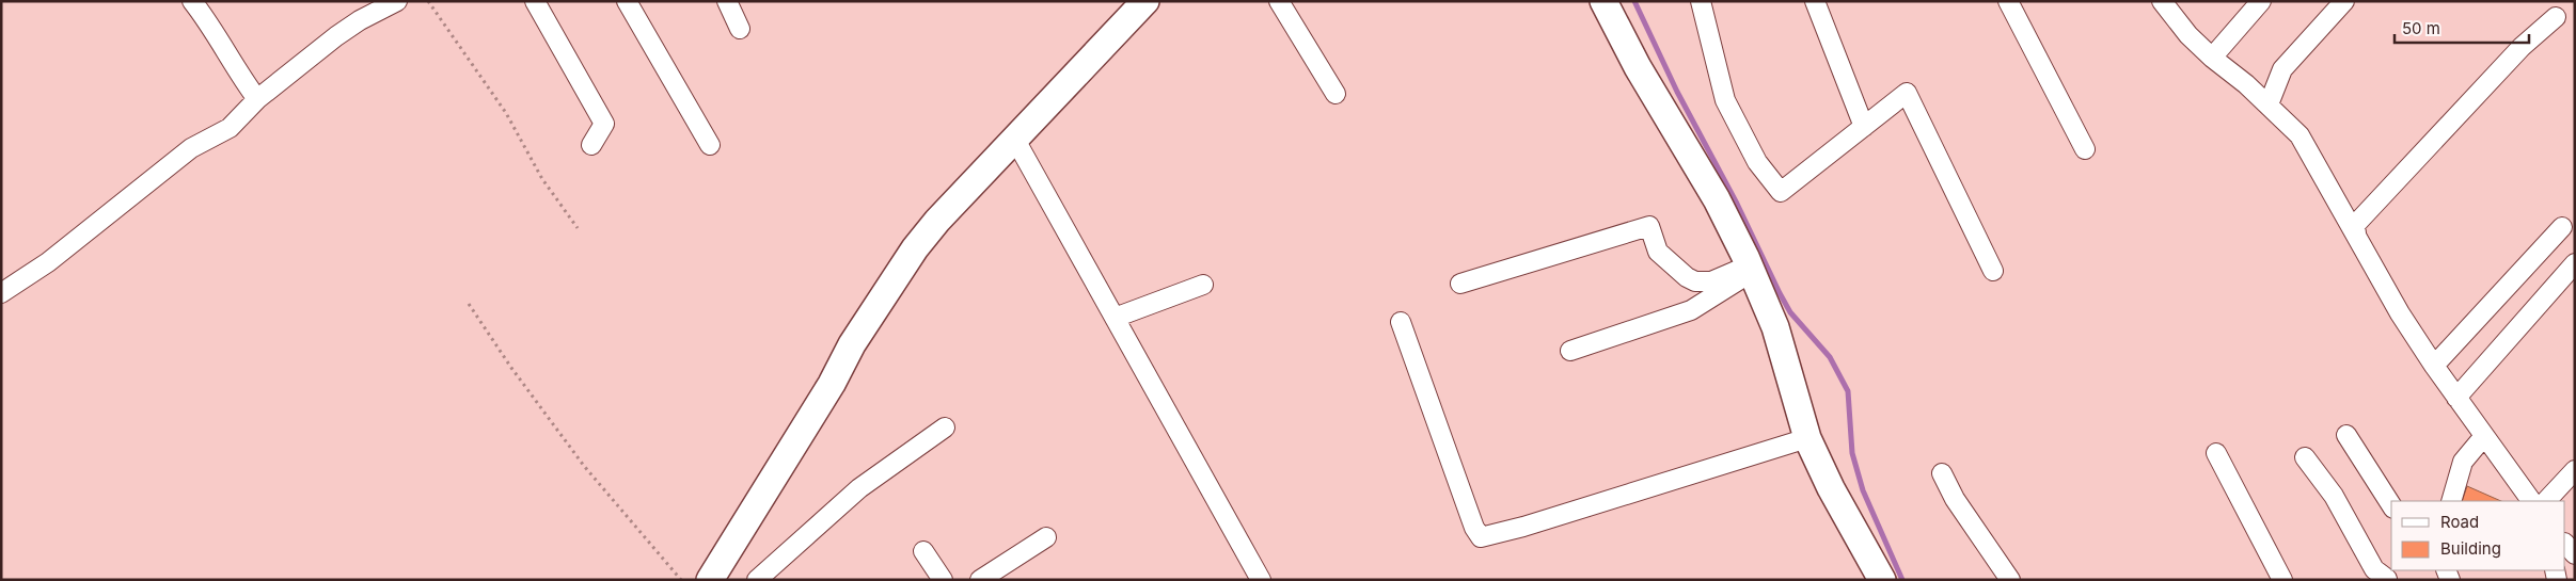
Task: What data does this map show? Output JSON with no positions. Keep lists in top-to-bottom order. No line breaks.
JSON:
{"legend":["Road","Building"],"scale_bar":"50 m"}
